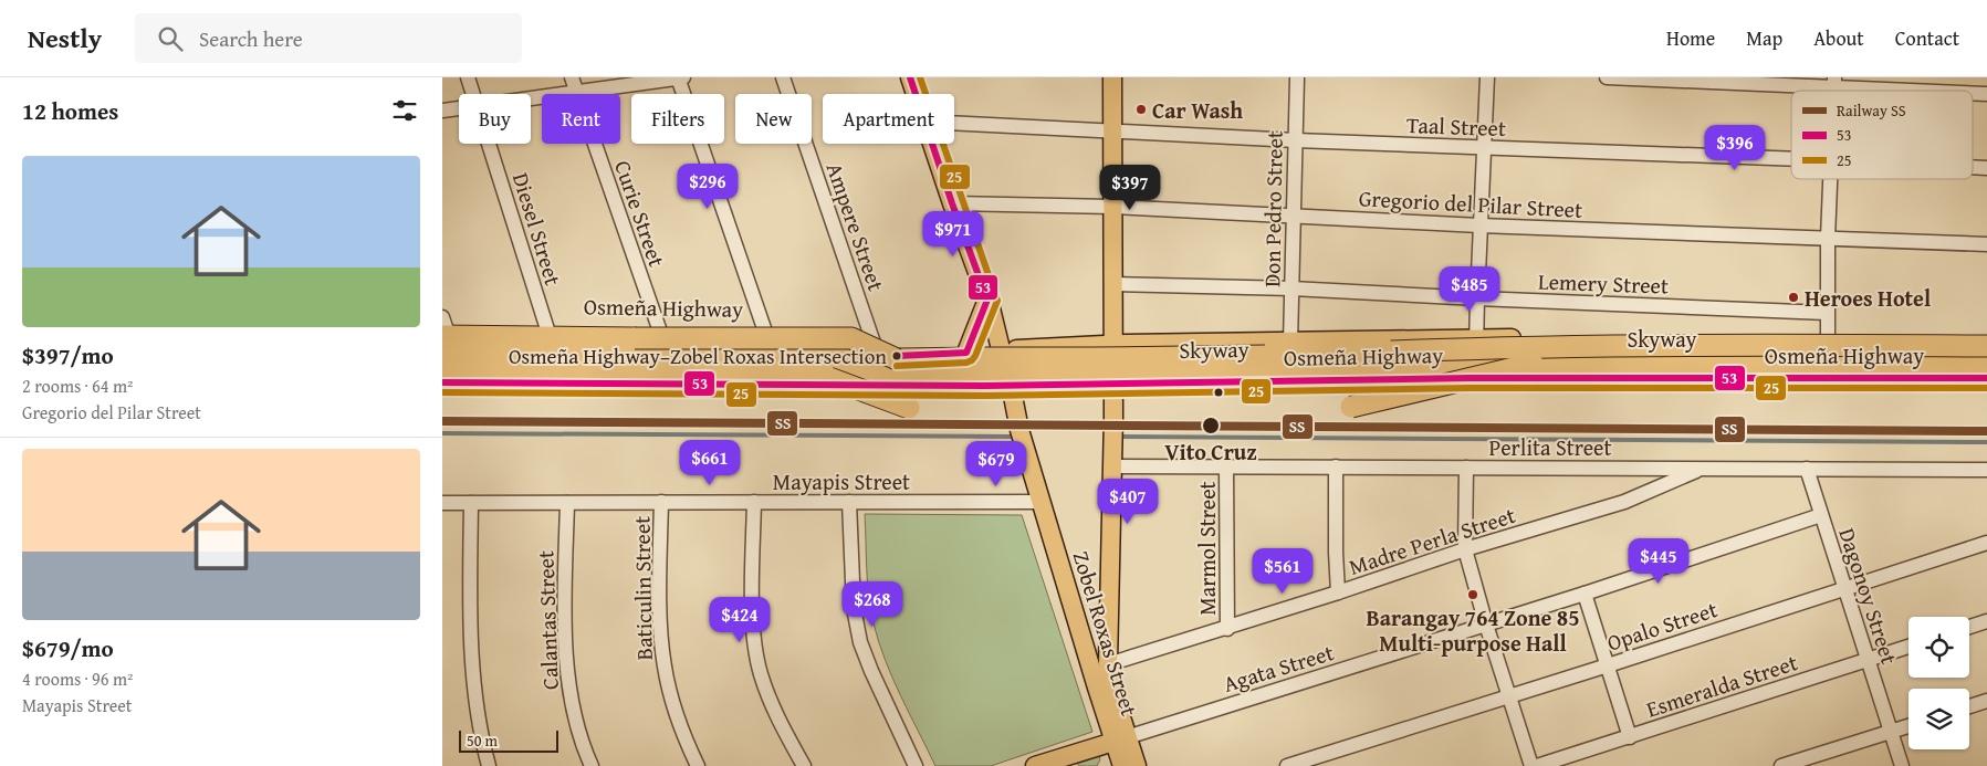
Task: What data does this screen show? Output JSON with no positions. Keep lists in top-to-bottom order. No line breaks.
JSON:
{"streets":{"highway":["Skyway"],"main road":["Osmeña Highway","Zobel Roxas Street"],"street":["Taal Street","Gregorio del Pilar Street","Don Pedro Street","Curie Street","Ampere Street","Diesel Street","Lemery Street","Perlita Street","Mayapis Street","Madre Perla Street","Marmol Street","Baticulin Street","Dagonoy Street","Calantas Street","Opalo Street","Agata Street","Esmeralda Street"]},"crossings":[["Taal Street","Don Pedro Street"],["Gregorio del Pilar Street","Don Pedro Street"],["Don Pedro Street","Lemery Street"],["Don Pedro Street","Osmeña Highway"],["Curie Street","Osmeña Highway"],["Ampere Street","Osmeña Highway"],["Ampere Street","Skyway"],["Diesel Street","Osmeña Highway"],["Osmeña Highway","Skyway"],["Osmeña Highway","Zobel Roxas Street"],["Perlita Street","Madre Perla Street"],["Perlita Street","Marmol Street"],["Perlita Street","Dagonoy Street"],["Mayapis Street","Baticulin Street"],["Mayapis Street","Calantas Street"],["Mayapis Street","Zobel Roxas Street"],["Madre Perla Street","Marmol Street"],["Dagonoy Street","Opalo Street"],["Dagonoy Street","Agata Street"],["Dagonoy Street","Esmeralda Street"],["Zobel Roxas Street","Agata Street"]],"places":["Car Wash","Heroes Hotel","Osmeña Highway–Zobel Roxas Intersection","Vito Cruz","Barangay 764 Zone 85 Multi-purpose Hall"],"lines":["transit line 53","transit line 25","rail line SS"],"legend":["Railway SS","53","25"],"scale_bar":"50 m","page":{"header":"Nestly","search":"Search here","nav":["Home","Map","About","Contact"],"heading":"12 homes","chip":["Buy","Rent","Filters","New","Apartment"],"price":["$396","$296","$397","$971","$485","$661","$679","$407","$445","$561","$268","$424"],"list":[{"name":"$397/mo","note":"2 rooms · 64 m² · Gregorio del Pilar Street"},{"name":"$679/mo","note":"4 rooms · 96 m² · Mayapis Street"}],"scale":"50 m"}}
